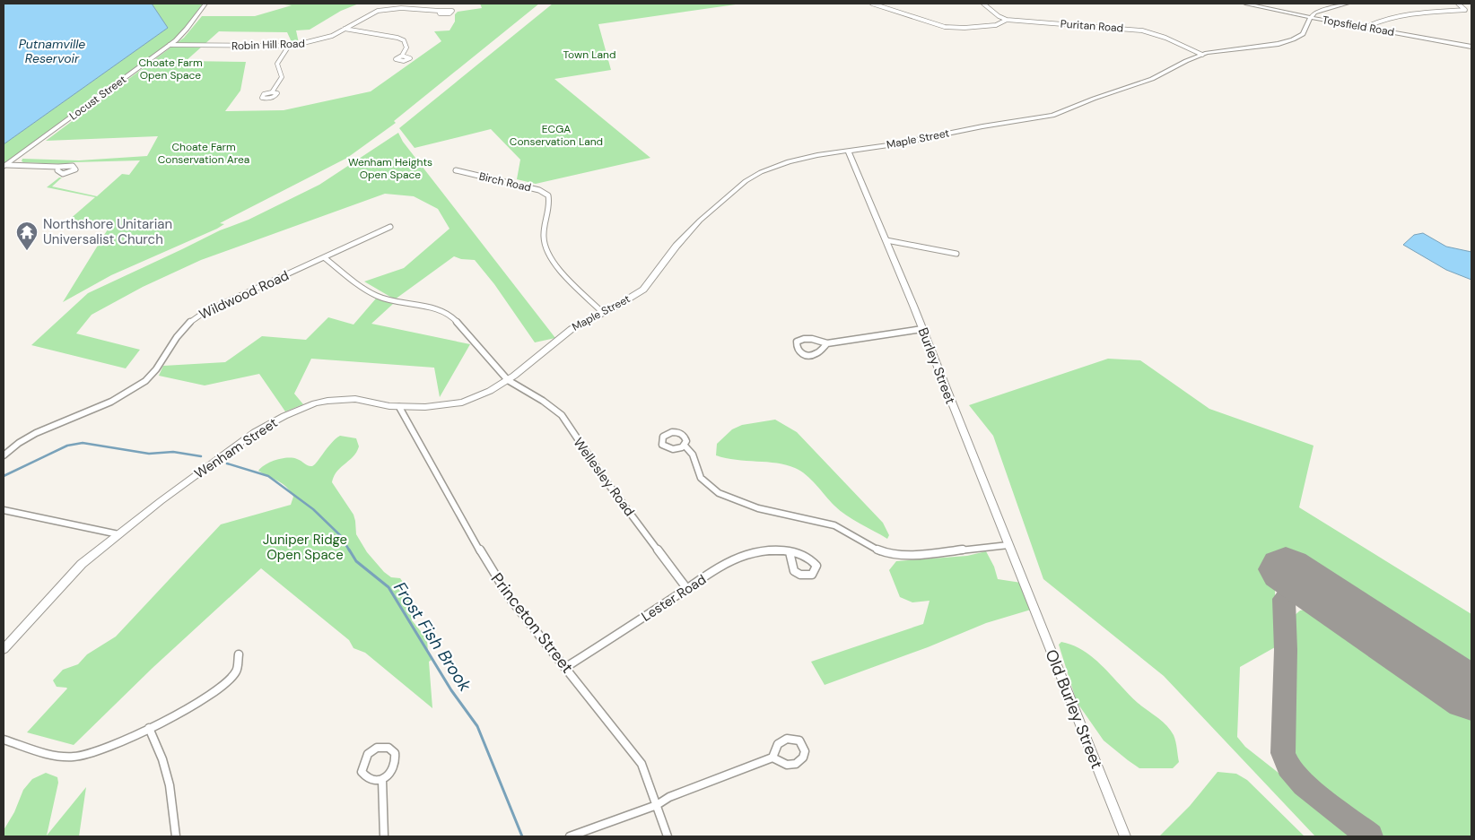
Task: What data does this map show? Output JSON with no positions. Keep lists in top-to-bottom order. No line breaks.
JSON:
{"streets":{"main road":["Topsfield Road","Locust Street","Maple Street","Burley Street","Wenham Street","Old Burley Street"],"street":["Puritan Road","Robin Hill Road","Birch Road","Wildwood Road","Wellesley Road","Lester Road","Princeton Street"]},"crossings":[["Puritan Road","Maple Street"],["Topsfield Road","Maple Street"],["Robin Hill Road","Locust Street"],["Maple Street","Birch Road"],["Maple Street","Burley Street"],["Maple Street","Wenham Street"],["Wildwood Road","Wellesley Road"],["Burley Street","Old Burley Street"],["Wenham Street","Wellesley Road"],["Wenham Street","Princeton Street"],["Wellesley Road","Lester Road"],["Lester Road","Princeton Street"]],"water":["Putnamville Reservoir","Frost Fish Brook"],"parks":["Town Land","Choate Farm Open Space","ECGA Conservation Land","Choate Farm Conservation Area","Wenham Heights Open Space","Juniper Ridge Open Space"],"places":{"temple":["Northshore Unitarian Universalist Church"]}}
